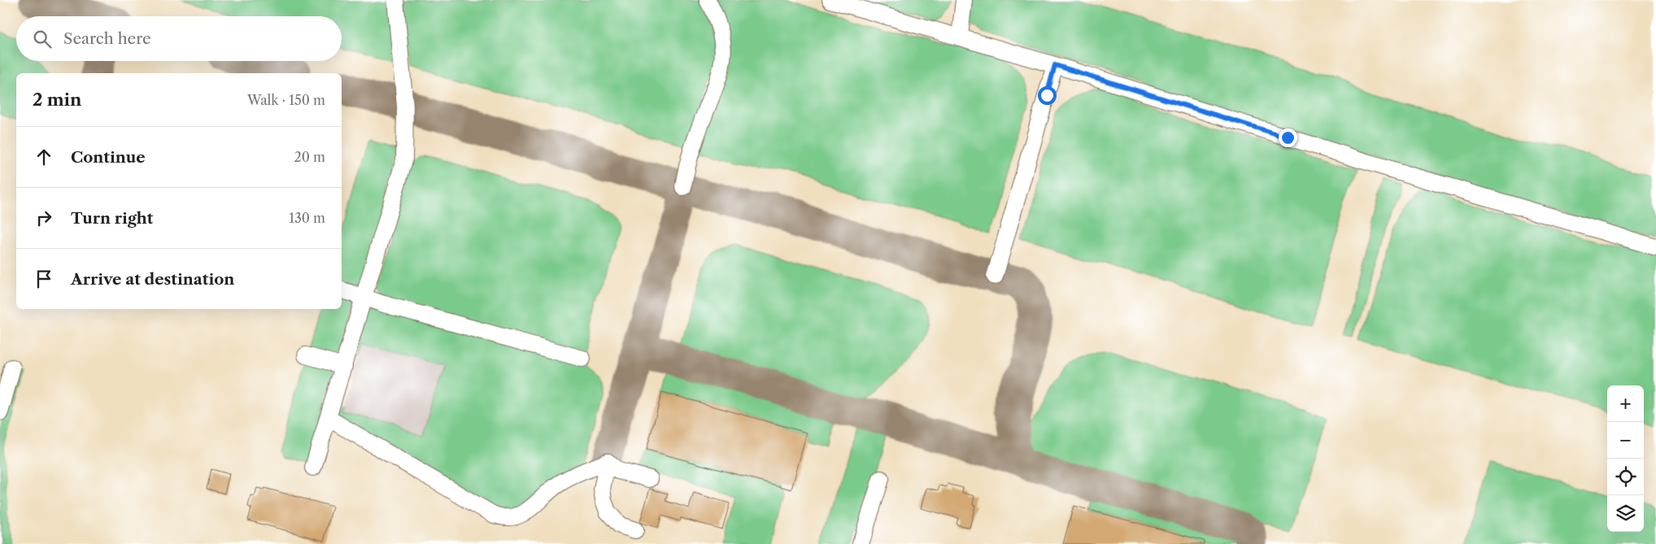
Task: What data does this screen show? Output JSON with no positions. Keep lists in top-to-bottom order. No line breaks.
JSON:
{"page":{"search":"Search here","heading":["2 min","Walk · 150 m"],"list":[["Continue","20 m"],["Turn right","130 m"],"Arrive at destination"],"map_buttons":["+","−"]}}
